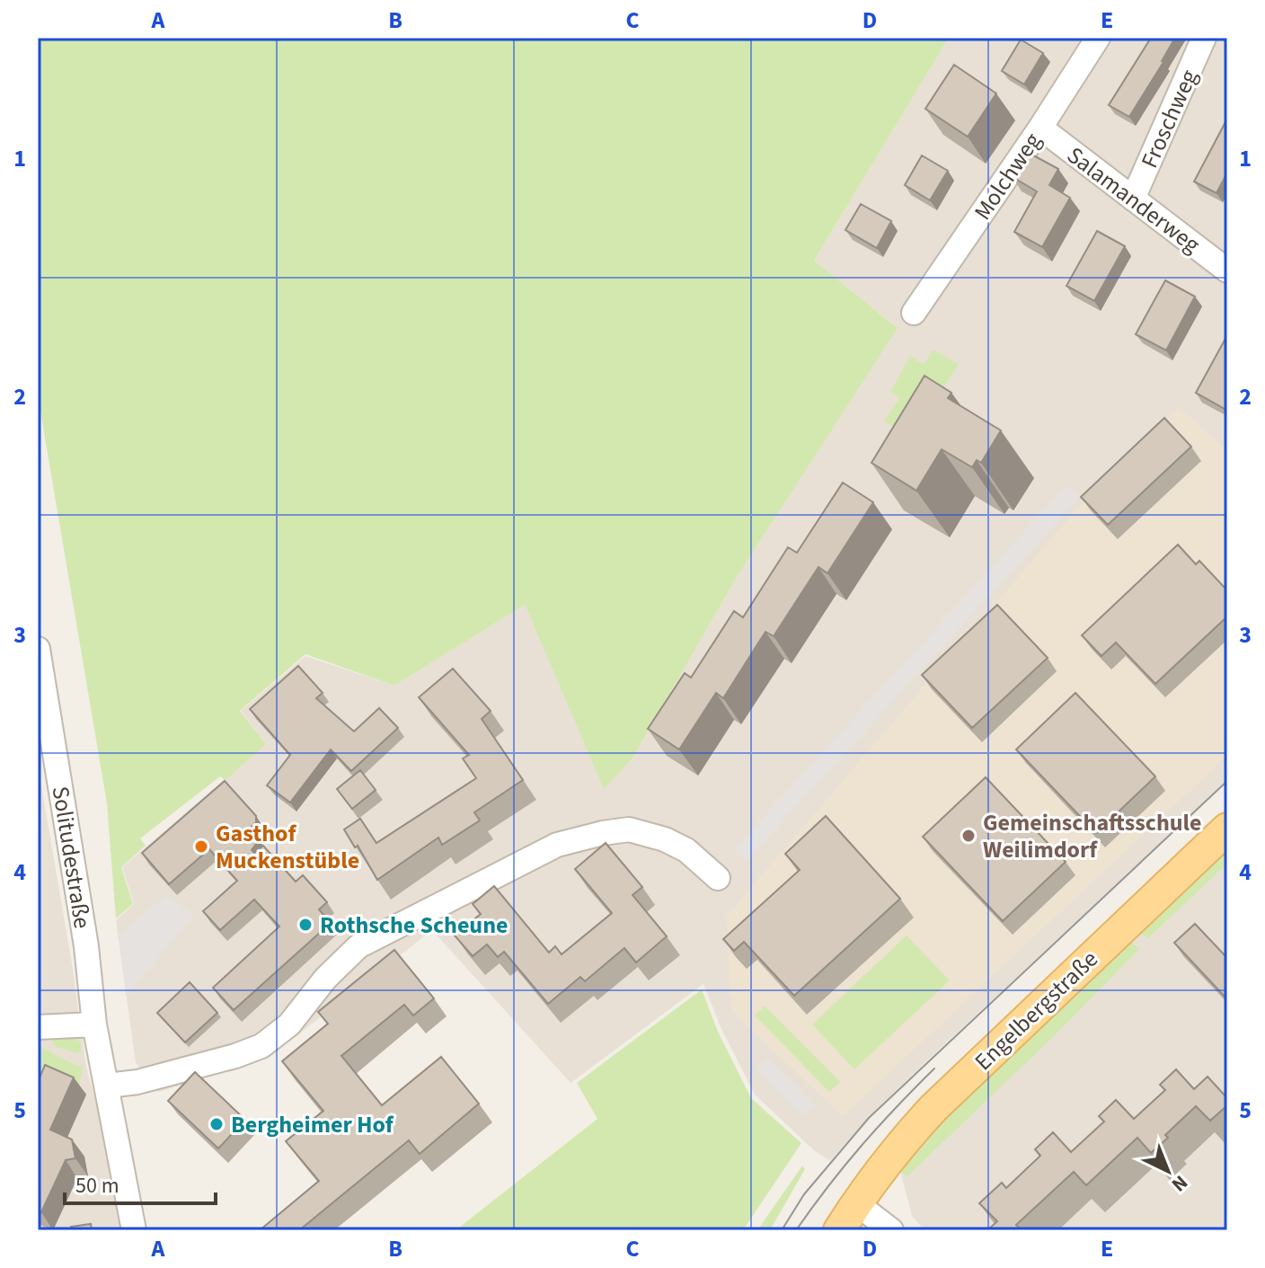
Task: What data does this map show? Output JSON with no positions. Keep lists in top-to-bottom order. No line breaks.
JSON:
{"streets":{"main road":["Engelbergstraße"],"street":["Froschweg","Molchweg","Salamanderweg","Solitudestraße"]},"crossings":[["Froschweg","Salamanderweg"],["Molchweg","Salamanderweg"]],"places":["Gemeinschaftsschule Weilimdorf","Gasthof Muckenstüble","Rothsche Scheune","Bergheimer Hof"],"scale_bar":"50 m","north":"bottom right","grid":{"columns":["A","B","C","D","E"],"rows":["1","2","3","4","5"]}}
